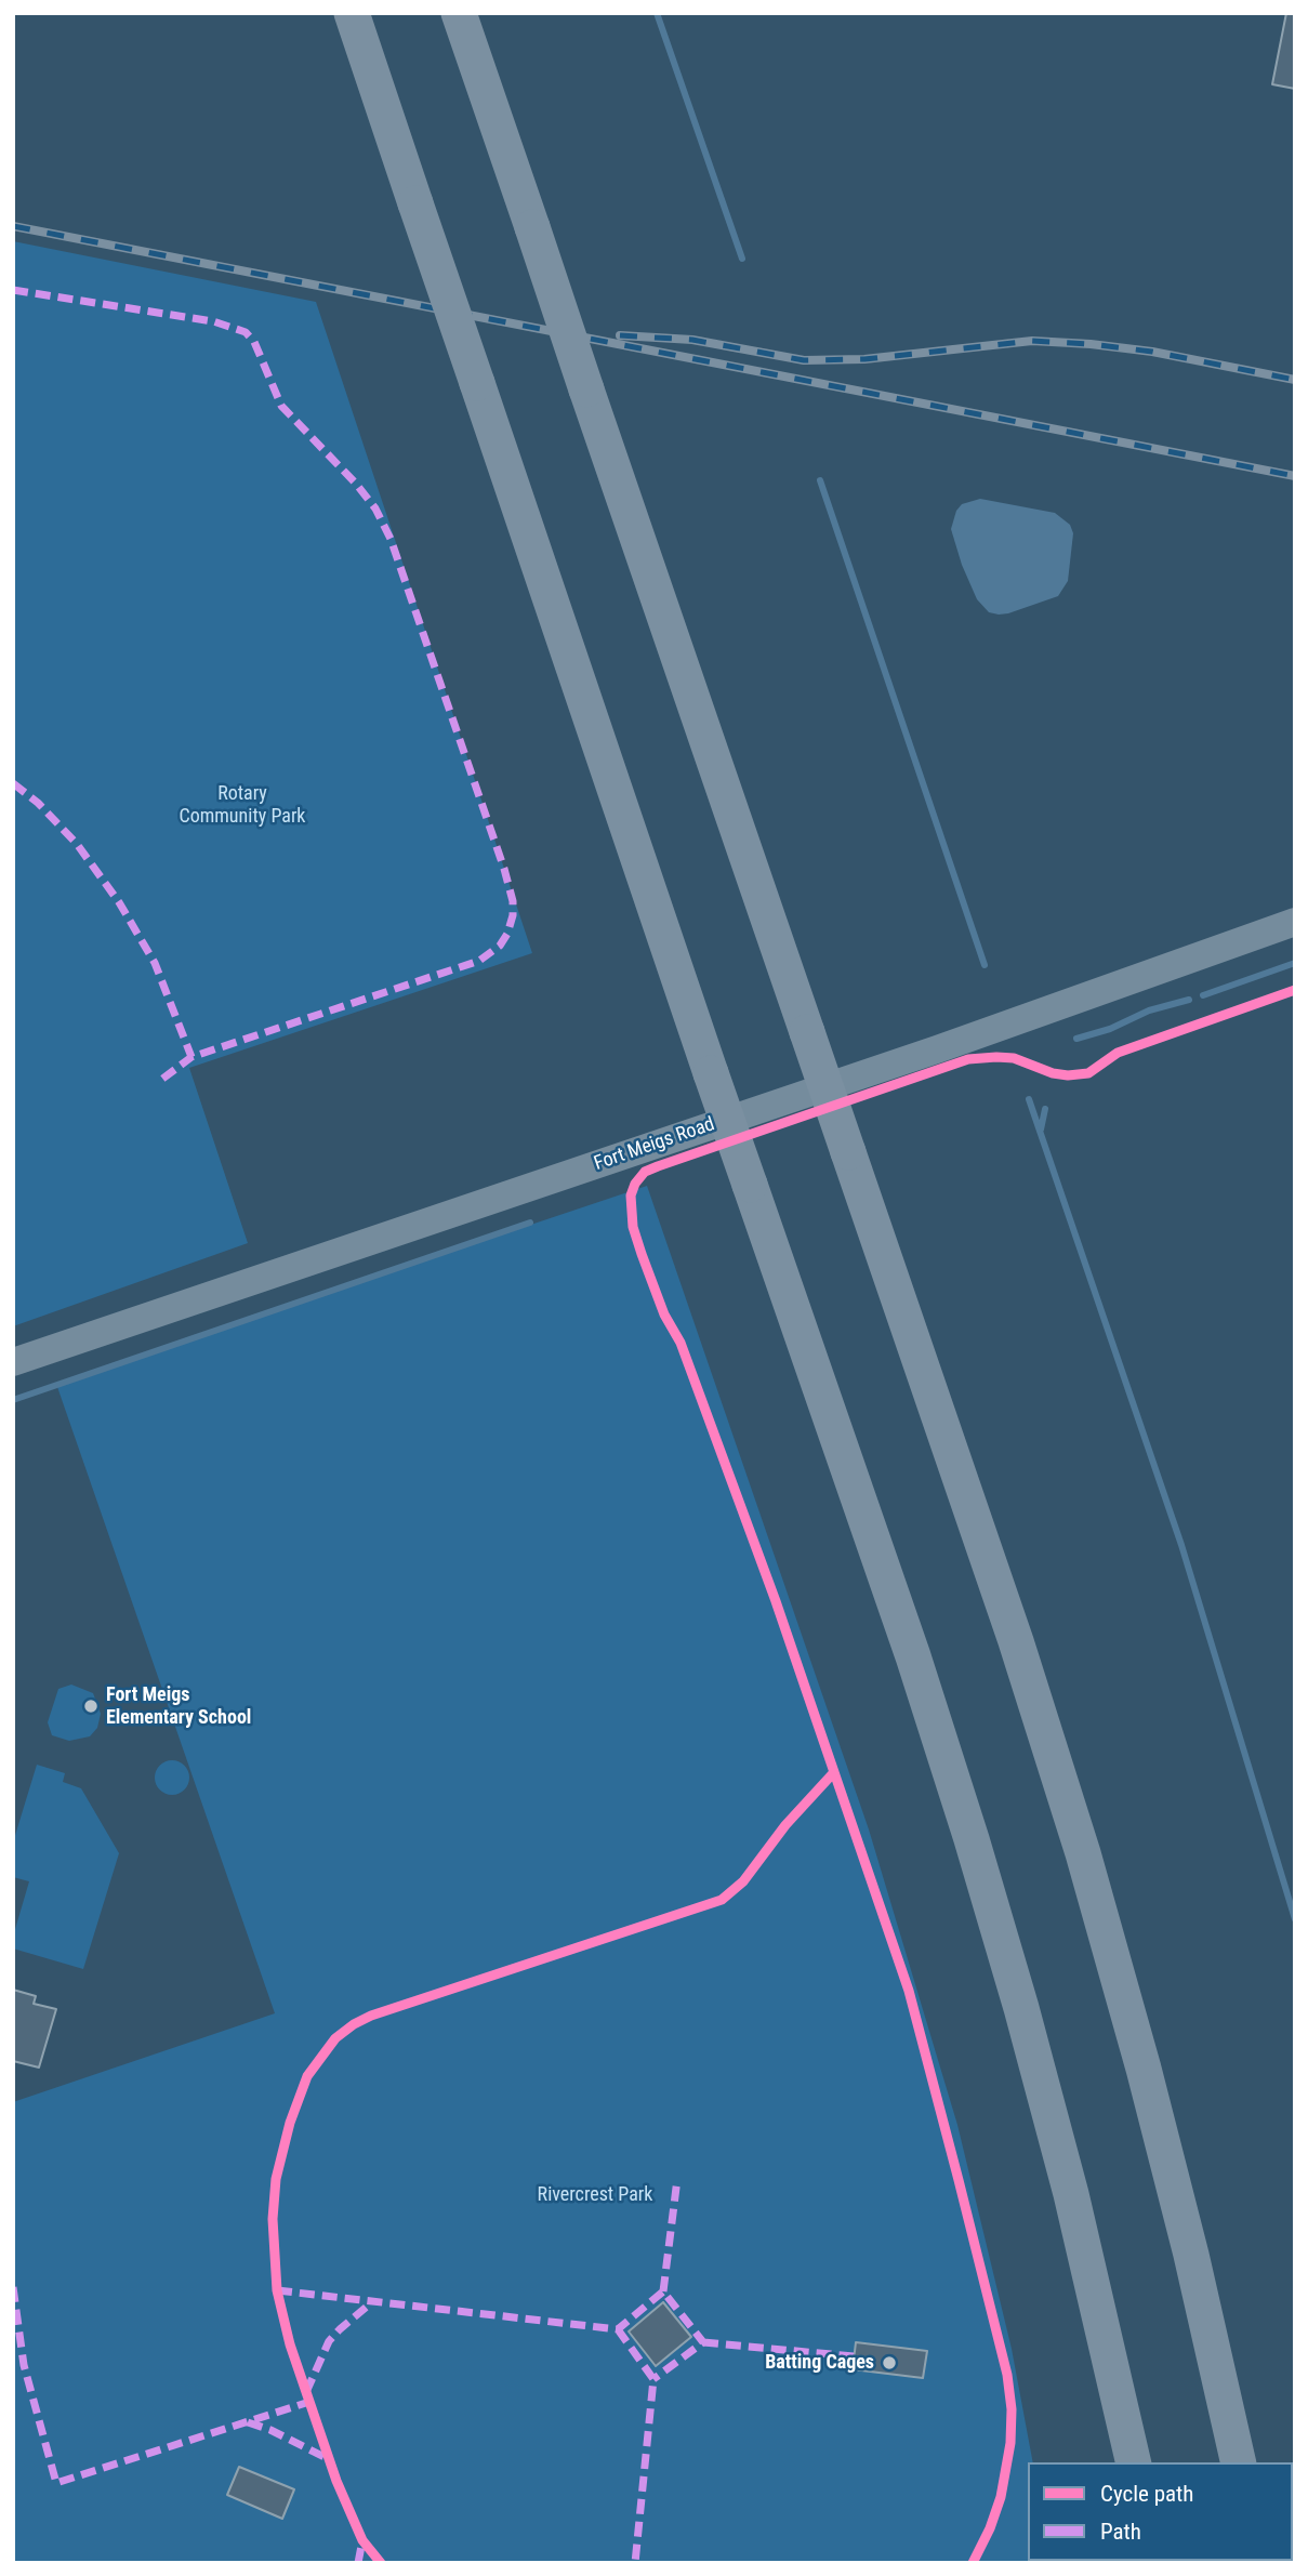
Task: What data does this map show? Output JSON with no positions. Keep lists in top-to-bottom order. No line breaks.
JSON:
{"streets":{"street":["Fort Meigs Road"]},"parks":["Rotary Community Park","Rivercrest Park"],"places":["Fort Meigs Elementary School","Batting Cages"],"legend":["Cycle path","Path"]}
